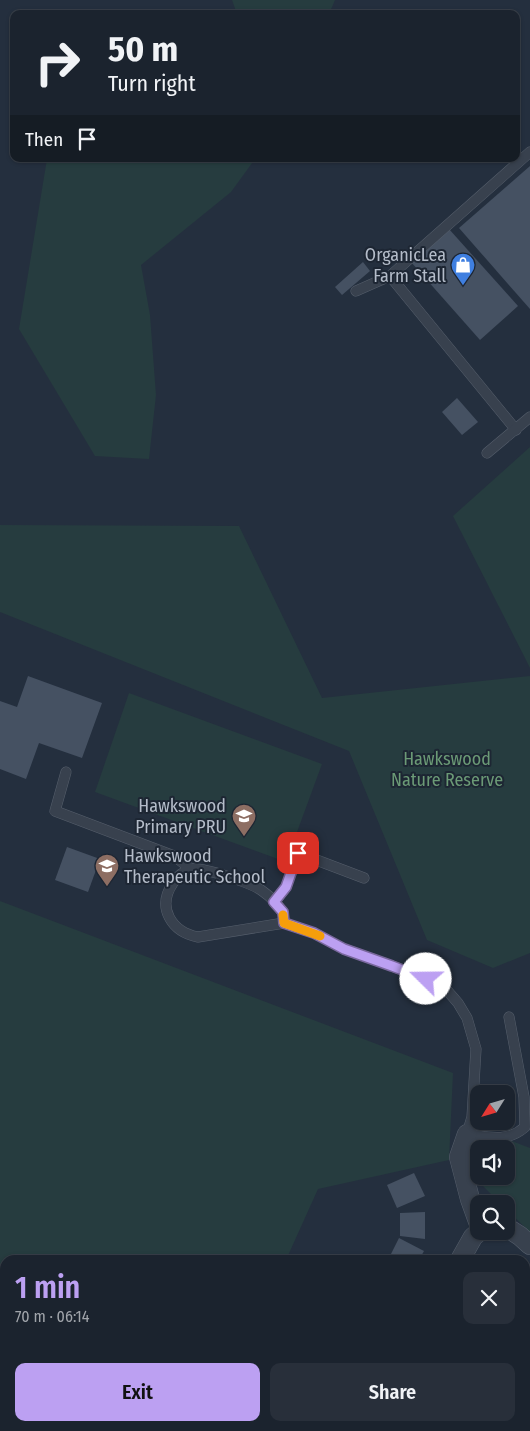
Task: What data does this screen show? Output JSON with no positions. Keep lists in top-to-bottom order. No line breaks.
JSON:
{"parks":["Hawkswood Nature Reserve"],"places":{"shop":["OrganicLea Farm Stall"],"school or university":["Hawkswood Primary PRU","Hawkswood Therapeutic School"]},"north":"bottom left","page":{"turn":["50 m","Turn right"],"then":"Then","heading":["1 min","70 m · 06:14"],"buttons":["Exit","Share"]}}
